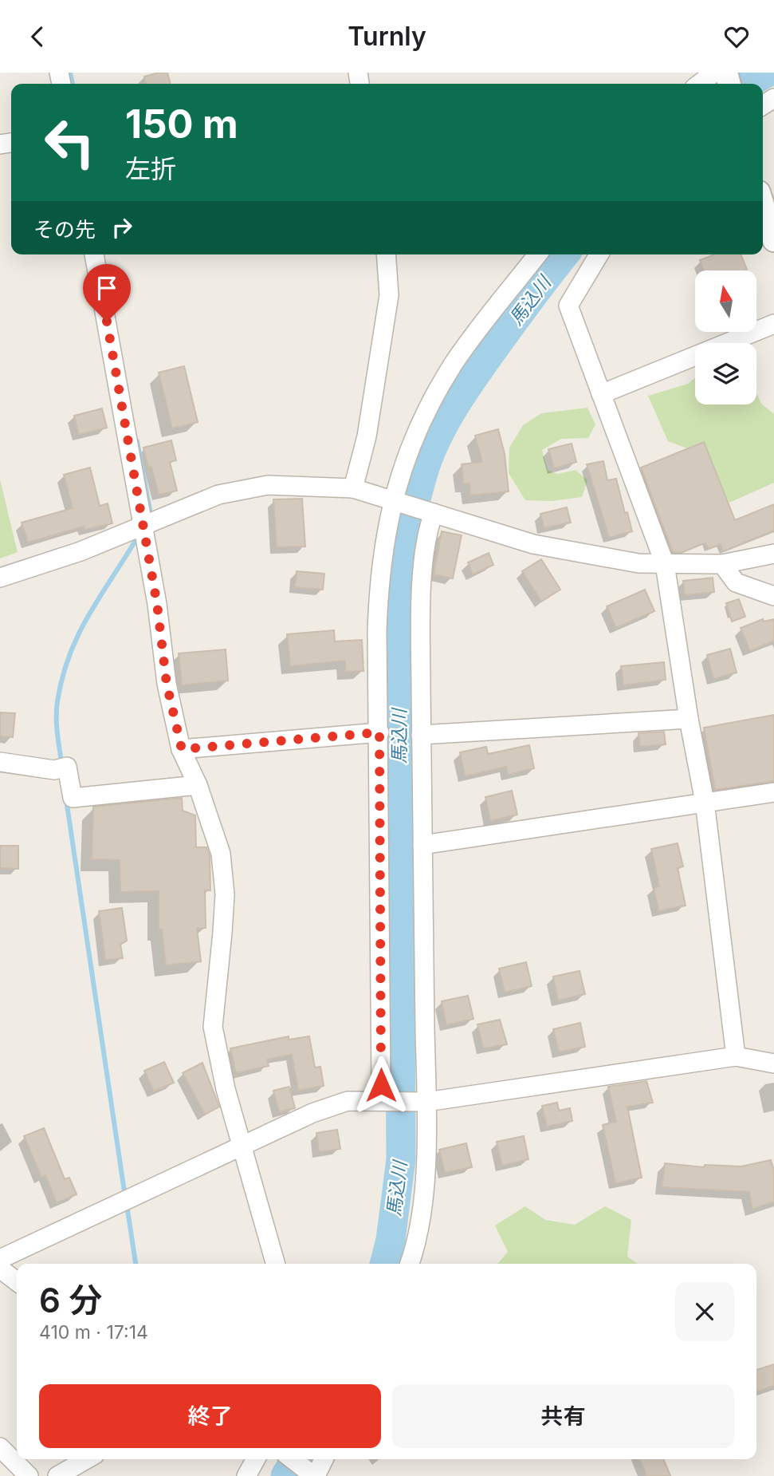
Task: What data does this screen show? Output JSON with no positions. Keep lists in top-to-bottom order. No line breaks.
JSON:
{"water":["馬込川"],"north":"top","page":{"header":"Turnly","turn":["150 m","左折"],"then":"その先","heading":["6 分","410 m · 17:14"],"buttons":["終了","共有"]}}
